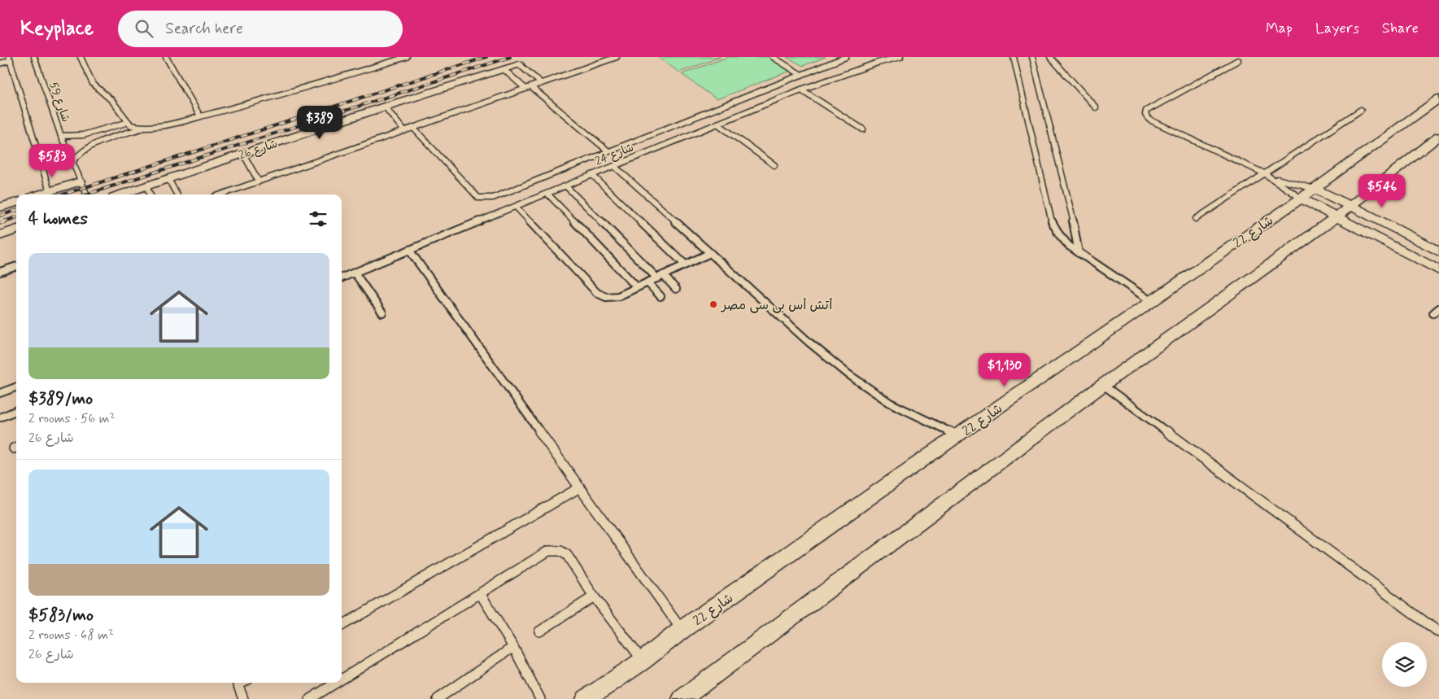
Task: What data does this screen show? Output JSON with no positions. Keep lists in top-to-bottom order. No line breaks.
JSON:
{"streets":{"street":["شارع 26","شارع 22"],"lane":["شارع 59","شارع 24"]},"places":["أتش أس بى سى مصر"],"page":{"header":"Keyplace","search":"Search here","nav":["Map","Layers","Share"],"price":["$389","$583","$546","$1,130"],"heading":"4 homes","list":[{"name":"$389/mo","note":"2 rooms · 56 m² · شارع 26"},{"name":"$583/mo","note":"2 rooms · 68 m² · شارع 26"}]}}
